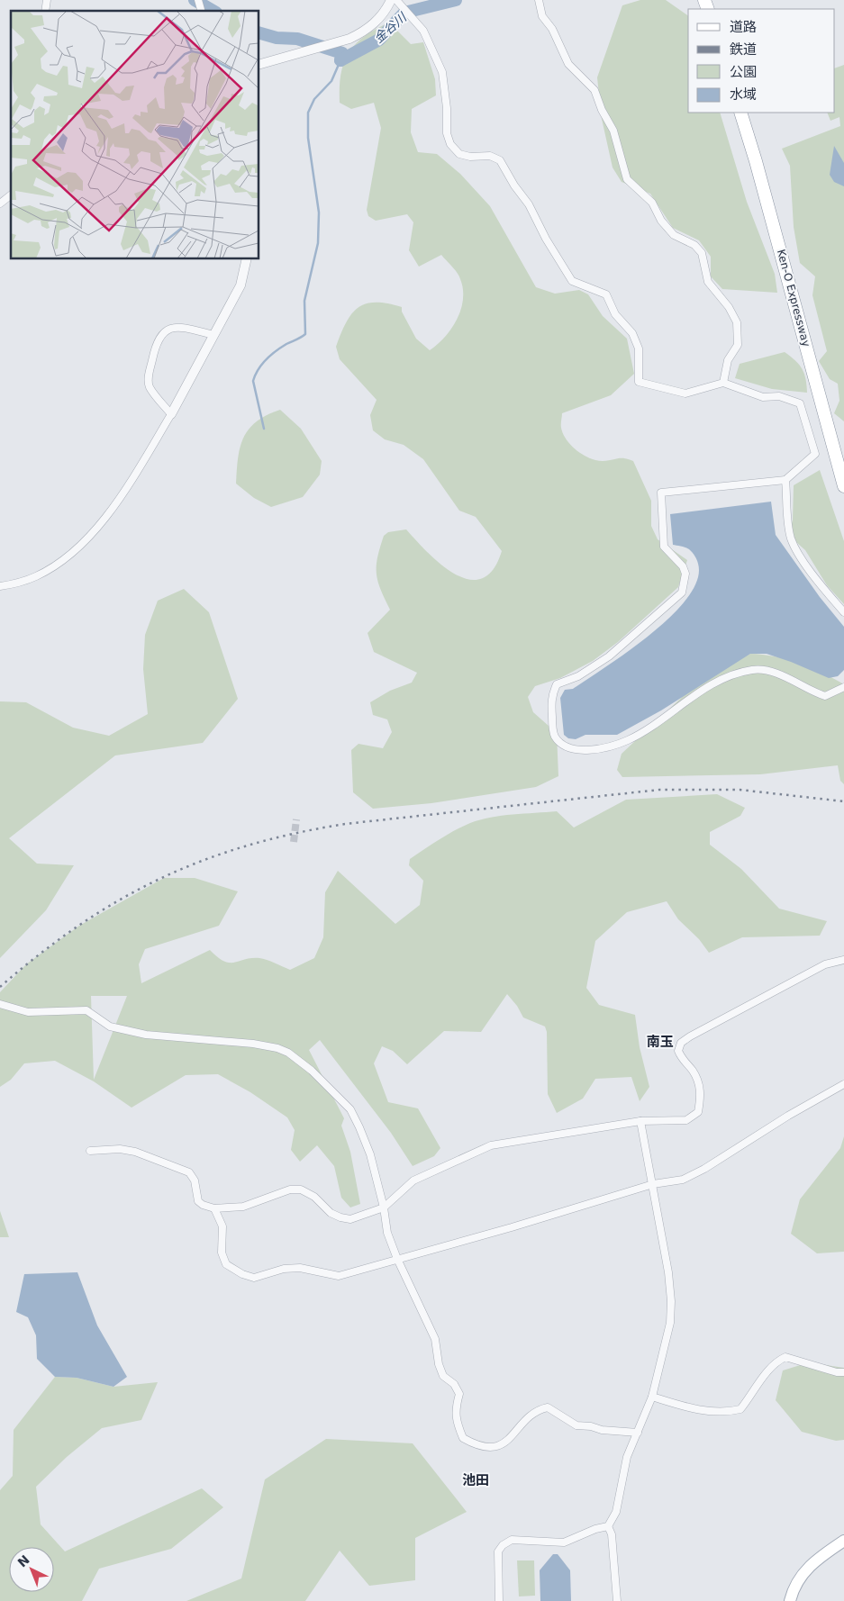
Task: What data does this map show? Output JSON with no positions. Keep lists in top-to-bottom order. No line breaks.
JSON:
{"streets":{"highway":["Ken-O Expressway"]},"districts":["南玉","池田"],"water":["金谷川"],"legend":["道路","鉄道","公園","水域"],"north":"top left"}
